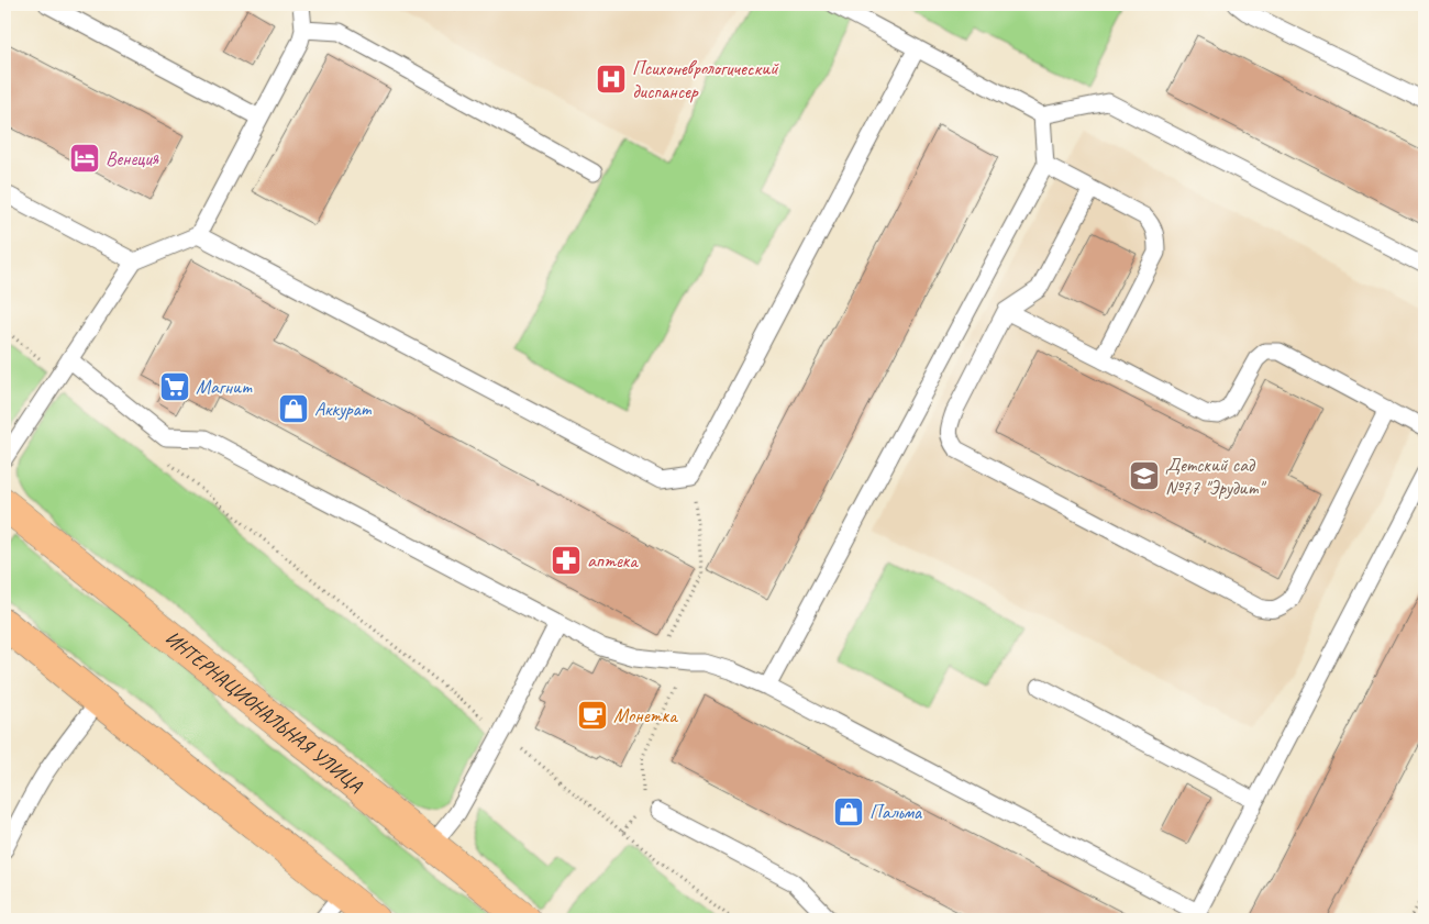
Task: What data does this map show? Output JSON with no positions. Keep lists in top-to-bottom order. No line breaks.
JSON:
{"streets":{"main road":["ИНТЕРНАЦИОНАЛЬНАЯ УЛИЦА"]},"places":{"hospital":["Психоневрологический диспансер"],"hotel":["Венеция"],"supermarket":["Магнит"],"shop":["Аккурат","Пальма"],"school or university":["Детский сад №77 \"Эрудит\""],"pharmacy":["аптека"],"cafe":["Монетка"]}}
